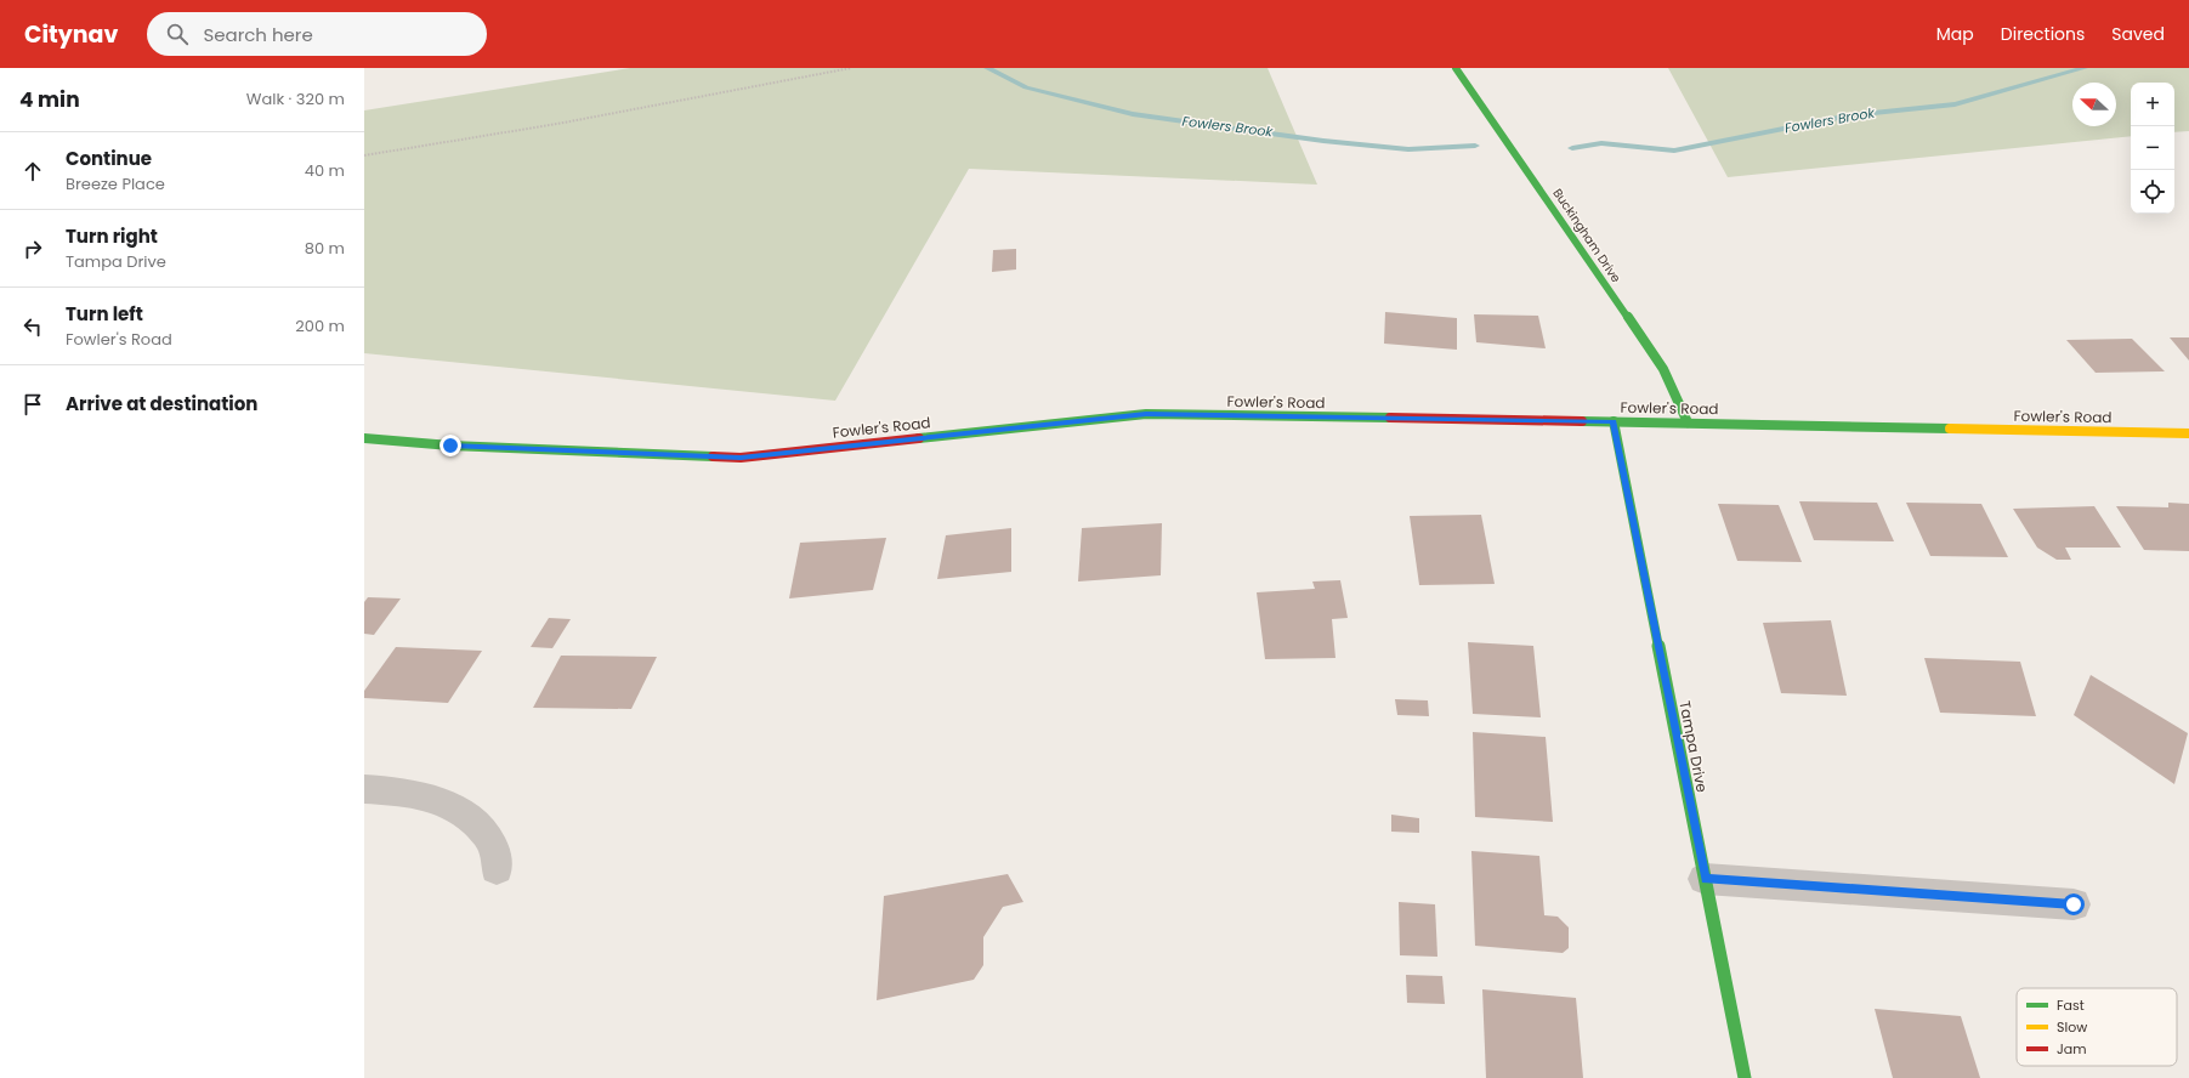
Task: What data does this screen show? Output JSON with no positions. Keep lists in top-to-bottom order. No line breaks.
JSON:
{"streets":{"street":["Buckingham Drive","Fowler's Road","Tampa Drive"]},"crossings":[["Buckingham Drive","Fowler's Road"],["Fowler's Road","Tampa Drive"]],"water":["Fowlers Brook"],"legend":["Fast","Slow","Jam"],"north":"left","page":{"header":"Citynav","search":"Search here","nav":["Map","Directions","Saved"],"heading":["4 min","Walk · 320 m"],"map_buttons":["+","−"],"list":[["Continue","Breeze Place","40 m"],["Turn right","Tampa Drive","80 m"],["Turn left","Fowler's Road","200 m"],"Arrive at destination"]}}
